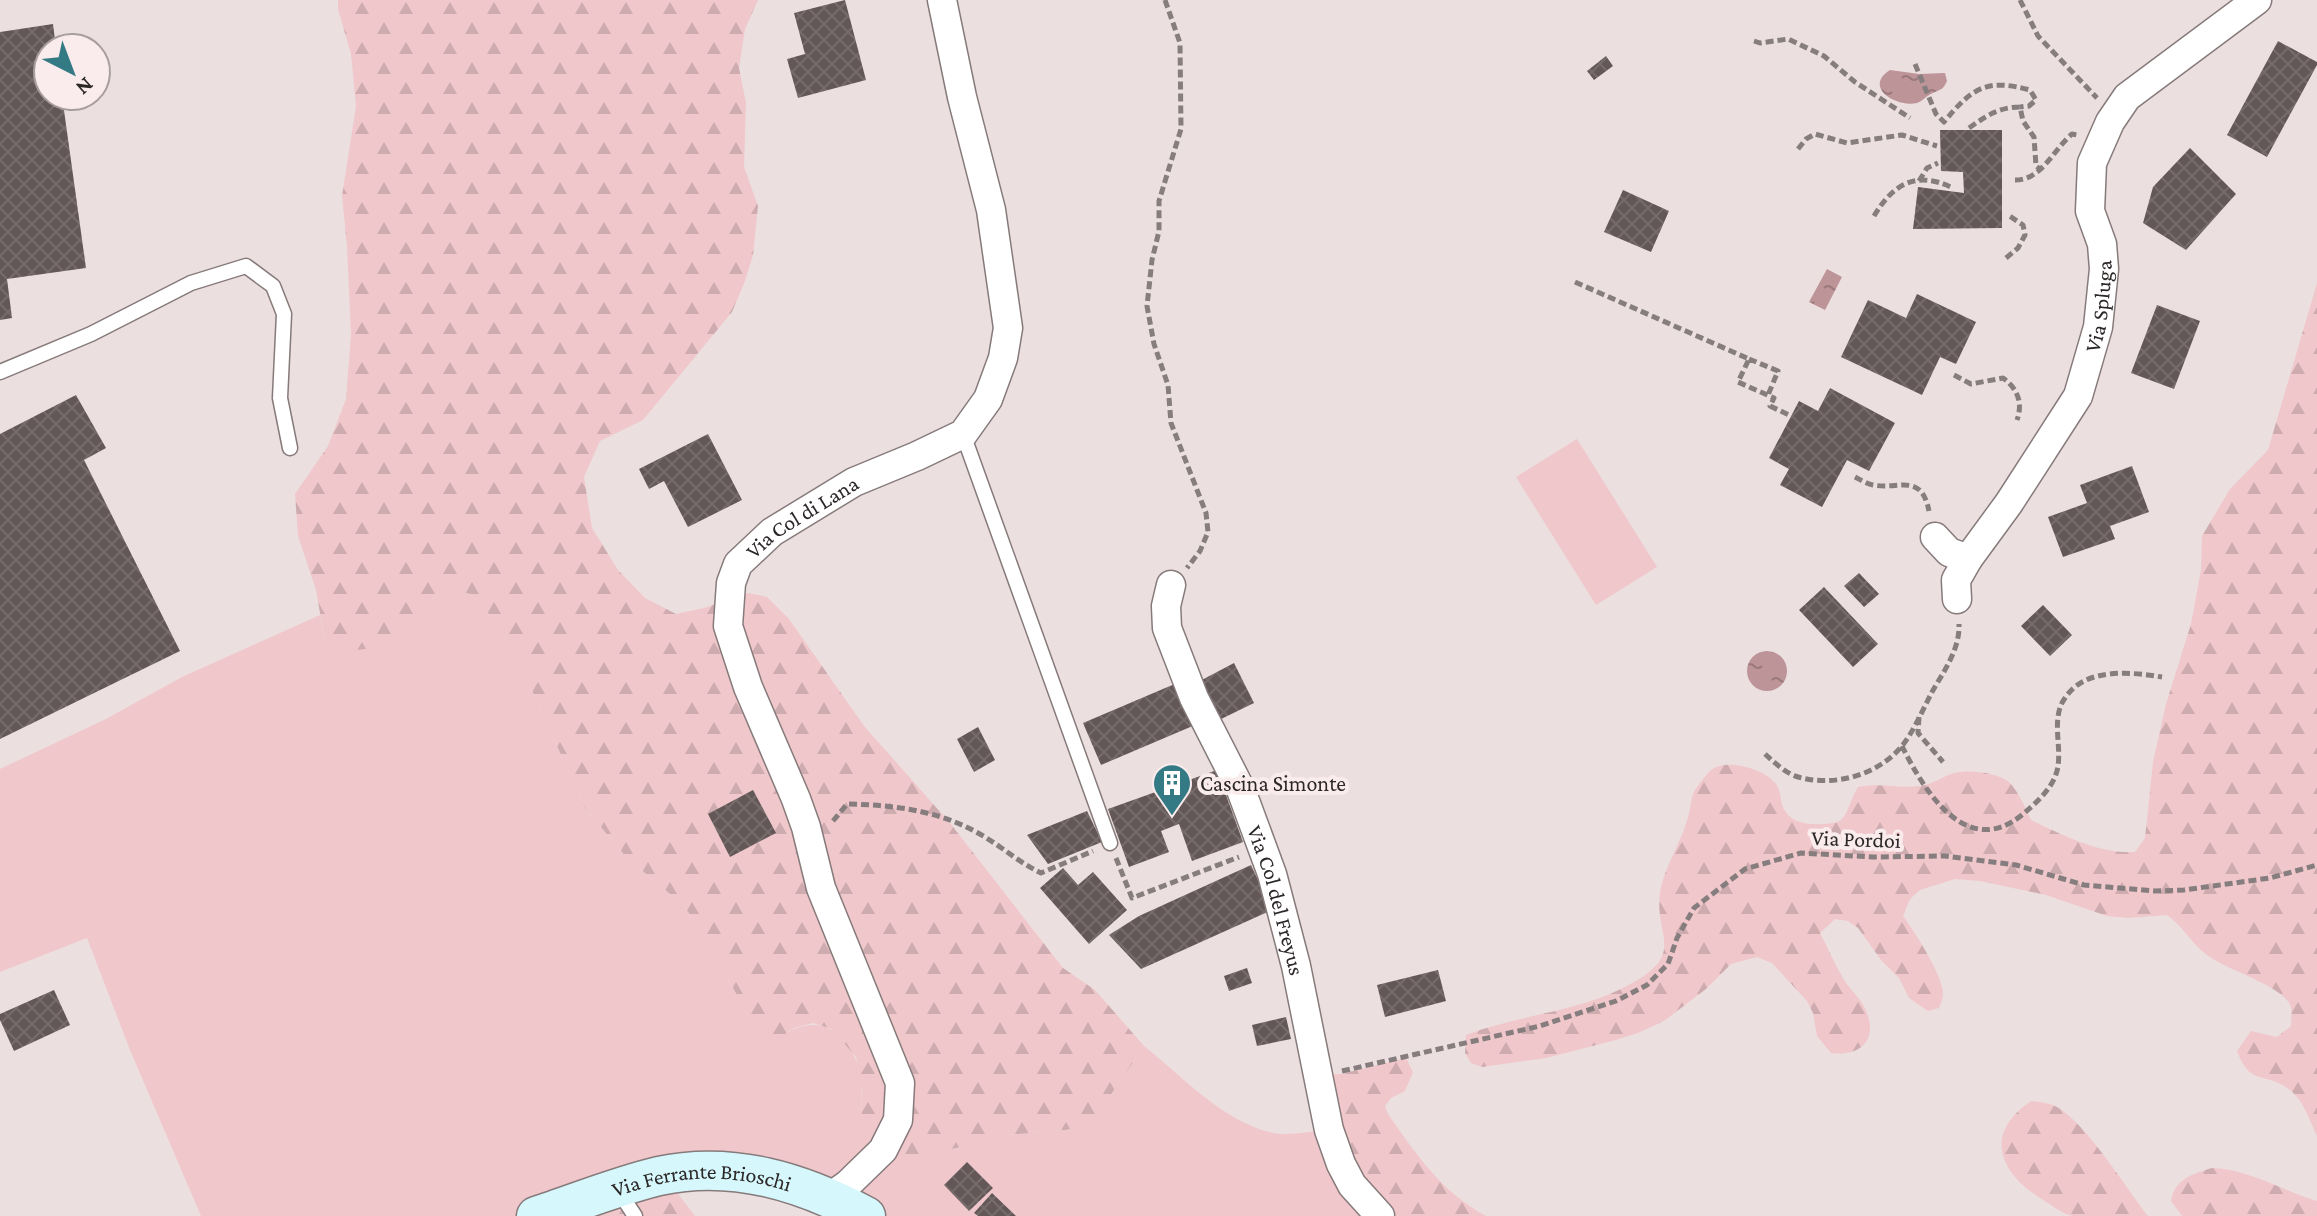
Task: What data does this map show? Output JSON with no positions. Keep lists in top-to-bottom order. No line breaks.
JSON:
{"streets":{"street":["Via Spluga","Via Col di Lana","Via Col del Freyus","Via Ferrante Brioschi"],"path":["Via Pordoi"]},"crossings":[["Via Col di Lana","Via Ferrante Brioschi"],["Via Pordoi","Via Col del Freyus"]],"places":{"building":["Cascina Simonte"]},"north":"bottom right"}
